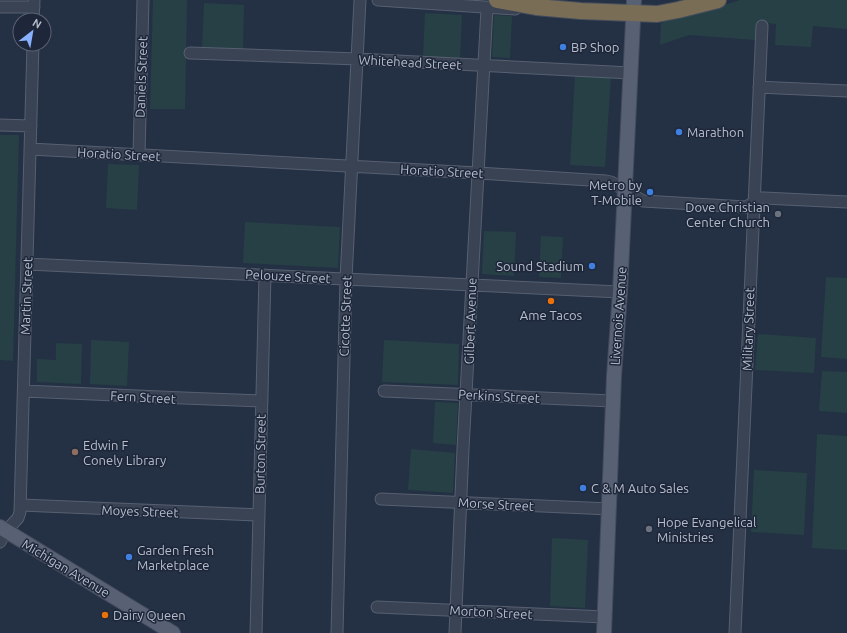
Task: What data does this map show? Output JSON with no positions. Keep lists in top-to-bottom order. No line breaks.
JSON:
{"streets":{"main road":["Livernois Avenue","Michigan Avenue"],"street":["Whitehead Street","Daniels Street","Horatio Street","Pelouze Street","Martin Street","Cicotte Street","Gilbert Avenue","Military Street","Perkins Street","Fern Street","Burton Street","Morse Street","Moyes Street","Morton Street"]},"crossings":[["Whitehead Street","Cicotte Street"],["Whitehead Street","Livernois Avenue"],["Whitehead Street","Gilbert Avenue"],["Daniels Street","Horatio Street"],["Horatio Street","Martin Street"],["Horatio Street","Cicotte Street"],["Horatio Street","Livernois Avenue"],["Horatio Street","Gilbert Avenue"],["Horatio Street","Military Street"],["Pelouze Street","Martin Street"],["Pelouze Street","Cicotte Street"],["Pelouze Street","Livernois Avenue"],["Pelouze Street","Gilbert Avenue"],["Pelouze Street","Burton Street"],["Martin Street","Fern Street"],["Martin Street","Moyes Street"],["Martin Street","Michigan Avenue"],["Livernois Avenue","Perkins Street"],["Livernois Avenue","Morse Street"],["Livernois Avenue","Morton Street"],["Gilbert Avenue","Perkins Street"],["Gilbert Avenue","Morse Street"],["Gilbert Avenue","Morton Street"],["Fern Street","Burton Street"],["Burton Street","Moyes Street"]],"places":["BP Shop","Marathon","Metro by T-Mobile","Dove Christian Center Church","Sound Stadium","Ame Tacos","Edwin F Conely Library","C & M Auto Sales","Hope Evangelical Ministries","Garden Fresh Marketplace","Dairy Queen"],"north":"top right"}
